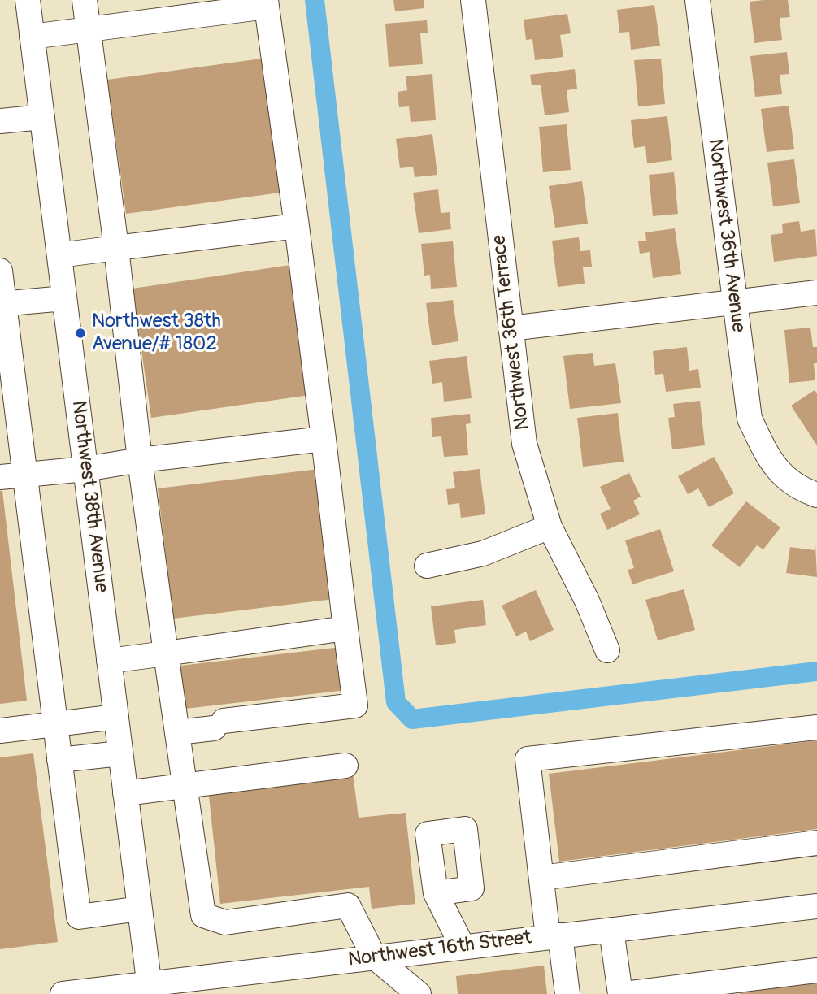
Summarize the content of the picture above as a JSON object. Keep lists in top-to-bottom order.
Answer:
{
  "streets": {
    "street": [
      "Northwest 36th Avenue",
      "Northwest 36th Terrace",
      "Northwest 38th Avenue",
      "Northwest 16th Street"
    ]
  },
  "crossings": [
    ["Northwest 38th Avenue", "Northwest 16th Street"]
  ],
  "places": ["Northwest 38th Avenue/# 1802"]
}
